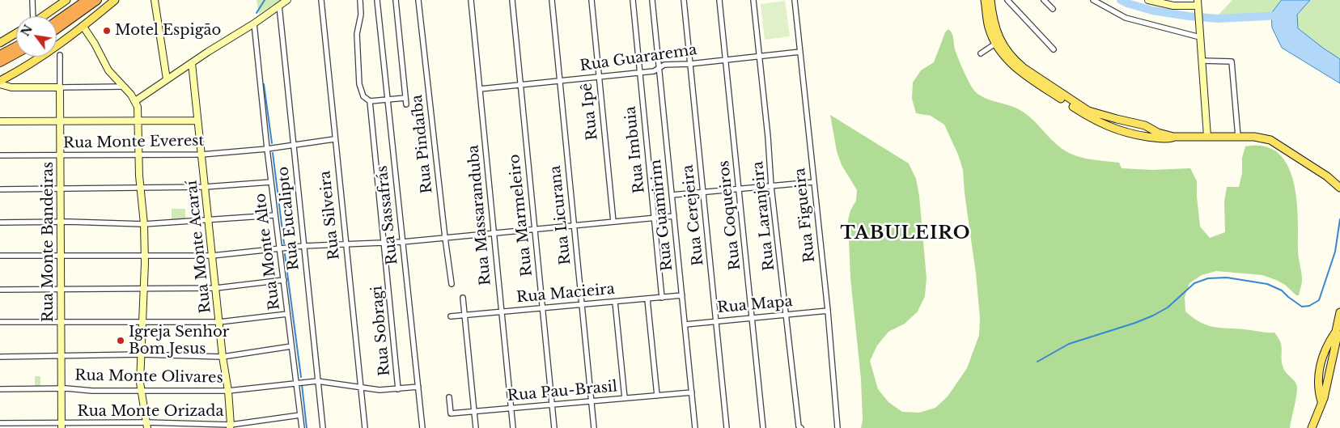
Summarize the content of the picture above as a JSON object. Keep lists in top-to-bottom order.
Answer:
{
  "streets": {
    "street": [
      "Rua Guararema",
      "Rua Ipê",
      "Rua Monte Everest",
      "Rua Pindaíba",
      "Rua Imbuia",
      "Rua Silveira",
      "Rua Sassafrás",
      "Rua Massaranduba",
      "Rua Marmeleiro",
      "Rua Licurana",
      "Rua Guamirim",
      "Rua Cerejeira",
      "Rua Coqueiros",
      "Rua Figueira",
      "Rua Laranjeira",
      "Rua Eucalipto",
      "Rua Monte Bandeiras",
      "Rua Monte Acaraí",
      "Rua Monte Alto",
      "Rua Macieira",
      "Rua Mapa",
      "Rua Sobragi",
      "Rua Monte Olivares",
      "Rua Pau-Brasil",
      "Rua Monte Orizada"
    ]
  },
  "crossings": [
    ["Rua Guararema", "Rua Ipê"],
    ["Rua Guararema", "Rua Imbuia"],
    ["Rua Guararema", "Rua Massaranduba"],
    ["Rua Guararema", "Rua Marmeleiro"],
    ["Rua Guararema", "Rua Licurana"],
    ["Rua Guararema", "Rua Guamirim"],
    ["Rua Guararema", "Rua Cerejeira"],
    ["Rua Guararema", "Rua Coqueiros"],
    ["Rua Guararema", "Rua Figueira"],
    ["Rua Guararema", "Rua Laranjeira"],
    ["Rua Monte Everest", "Rua Silveira"],
    ["Rua Monte Everest", "Rua Eucalipto"],
    ["Rua Monte Everest", "Rua Monte Bandeiras"],
    ["Rua Monte Everest", "Rua Monte Acaraí"],
    ["Rua Monte Everest", "Rua Monte Alto"],
    ["Rua Imbuia", "Rua Macieira"],
    ["Rua Silveira", "Rua Monte Olivares"],
    ["Rua Sassafrás", "Rua Monte Olivares"],
    ["Rua Massaranduba", "Rua Macieira"],
    ["Rua Massaranduba", "Rua Pau-Brasil"],
    ["Rua Marmeleiro", "Rua Macieira"],
    ["Rua Marmeleiro", "Rua Pau-Brasil"],
    ["Rua Licurana", "Rua Macieira"],
    ["Rua Licurana", "Rua Pau-Brasil"],
    ["Rua Guamirim", "Rua Macieira"],
    ["Rua Guamirim", "Rua Mapa"],
    ["Rua Guamirim", "Rua Pau-Brasil"],
    ["Rua Cerejeira", "Rua Mapa"],
    ["Rua Coqueiros", "Rua Mapa"],
    ["Rua Figueira", "Rua Mapa"],
    ["Rua Laranjeira", "Rua Mapa"],
    ["Rua Eucalipto", "Rua Monte Olivares"],
    ["Rua Monte Bandeiras", "Rua Monte Olivares"],
    ["Rua Monte Bandeiras", "Rua Monte Orizada"],
    ["Rua Monte Acaraí", "Rua Monte Olivares"],
    ["Rua Monte Acaraí", "Rua Monte Orizada"],
    ["Rua Monte Alto", "Rua Monte Olivares"],
    ["Rua Monte Alto", "Rua Monte Orizada"],
    ["Rua Sobragi", "Rua Monte Olivares"]
  ],
  "districts": ["TABULEIRO"],
  "places": ["Motel Espigão", "Igreja Senhor Bom Jesus"],
  "north": "top left"
}
